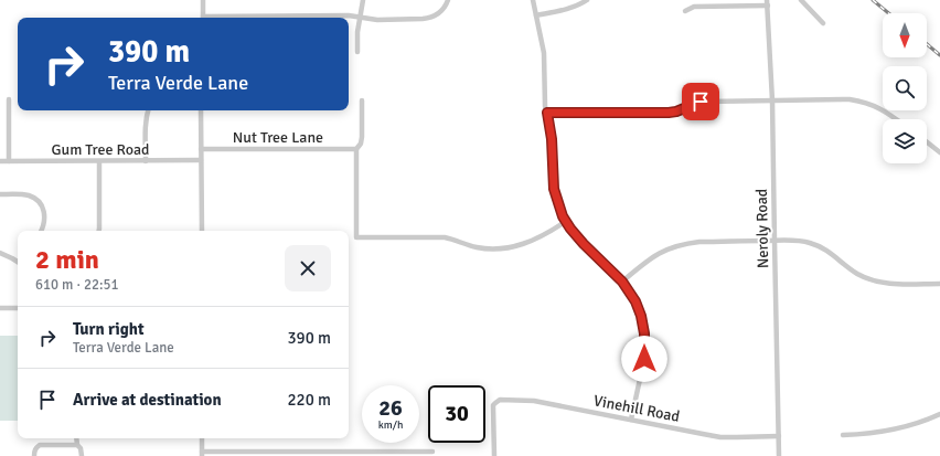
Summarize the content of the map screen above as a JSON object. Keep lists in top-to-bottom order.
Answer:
{
  "streets": {
    "street": [
      "Nut Tree Lane",
      "Gum Tree Road",
      "Neroly Road",
      "Vinehill Road"
    ]
  },
  "crossings": [
    ["Neroly Road", "Vinehill Road"]
  ],
  "north": "bottom",
  "page": {
    "turn": ["390 m", "Terra Verde Lane"],
    "heading": ["2 min", "610 m · 22:51"],
    "list": [
      {
        "name": "Turn right",
        "note": "Terra Verde Lane",
        "value": "390 m"
      },
      {
        "name": "Arrive at destination",
        "value": "220 m"
      }
    ],
    "speed": "26 km/h",
    "limit": "30"
  }
}
